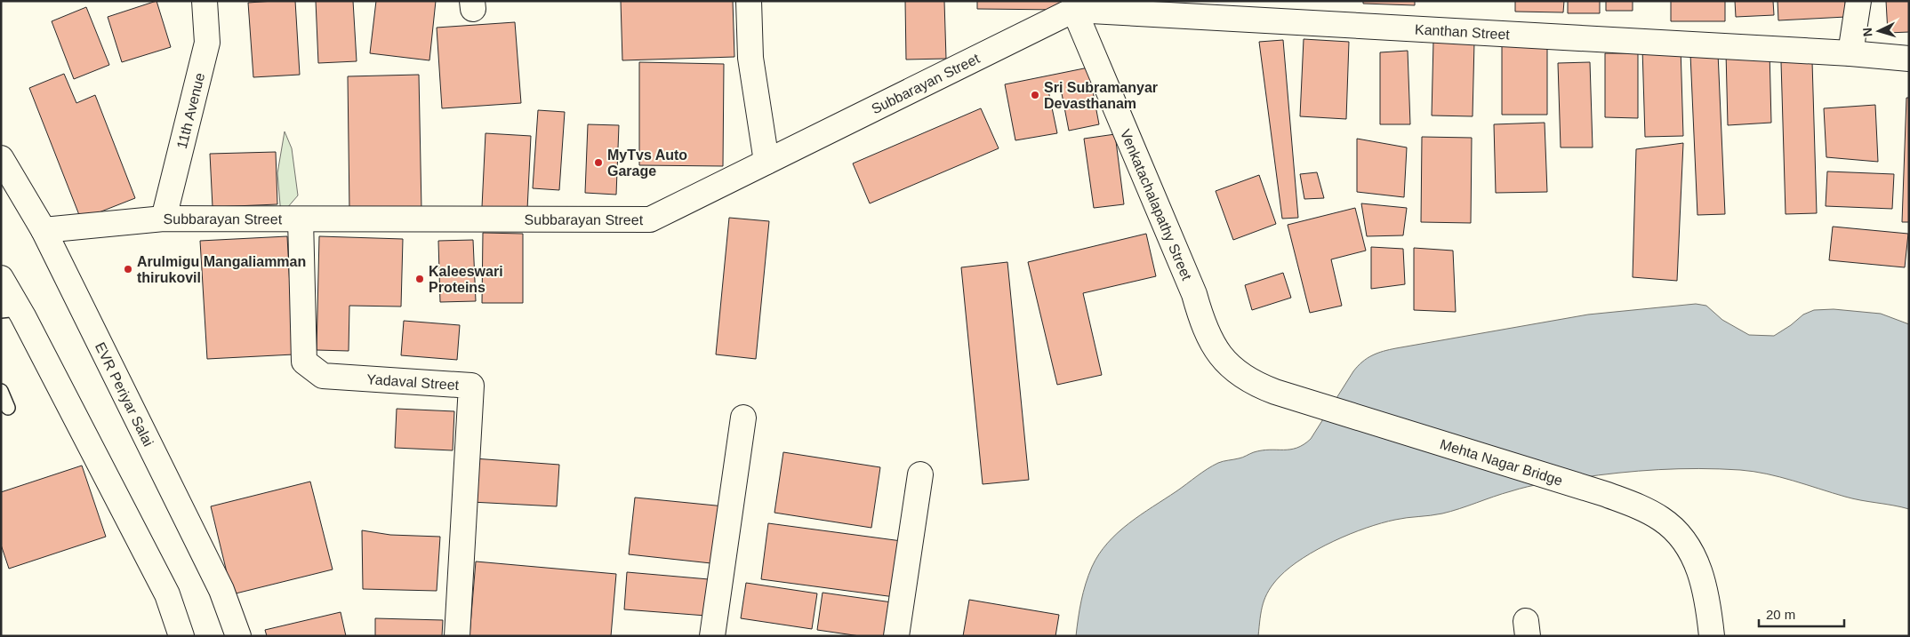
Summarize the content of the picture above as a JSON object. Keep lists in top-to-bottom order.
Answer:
{
  "streets": {
    "street": [
      "Kanthan Street",
      "Subbarayan Street",
      "11th Avenue",
      "Venkatachalapathy Street",
      "Yadaval Street",
      "EVR Periyar Salai",
      "Mehta Nagar Bridge"
    ]
  },
  "crossings": [
    ["Kanthan Street", "Subbarayan Street"],
    ["Kanthan Street", "Venkatachalapathy Street"],
    ["Subbarayan Street", "11th Avenue"],
    ["Subbarayan Street", "Venkatachalapathy Street"],
    ["Subbarayan Street", "Yadaval Street"],
    ["Subbarayan Street", "EVR Periyar Salai"],
    ["Venkatachalapathy Street", "Mehta Nagar Bridge"]
  ],
  "places": [
    "Sri Subramanyar Devasthanam",
    "MyTvs Auto Garage",
    "Arulmigu Mangaliamman thirukovil",
    "Kaleeswari Proteins"
  ],
  "scale_bar": "20 m",
  "north": "left"
}
